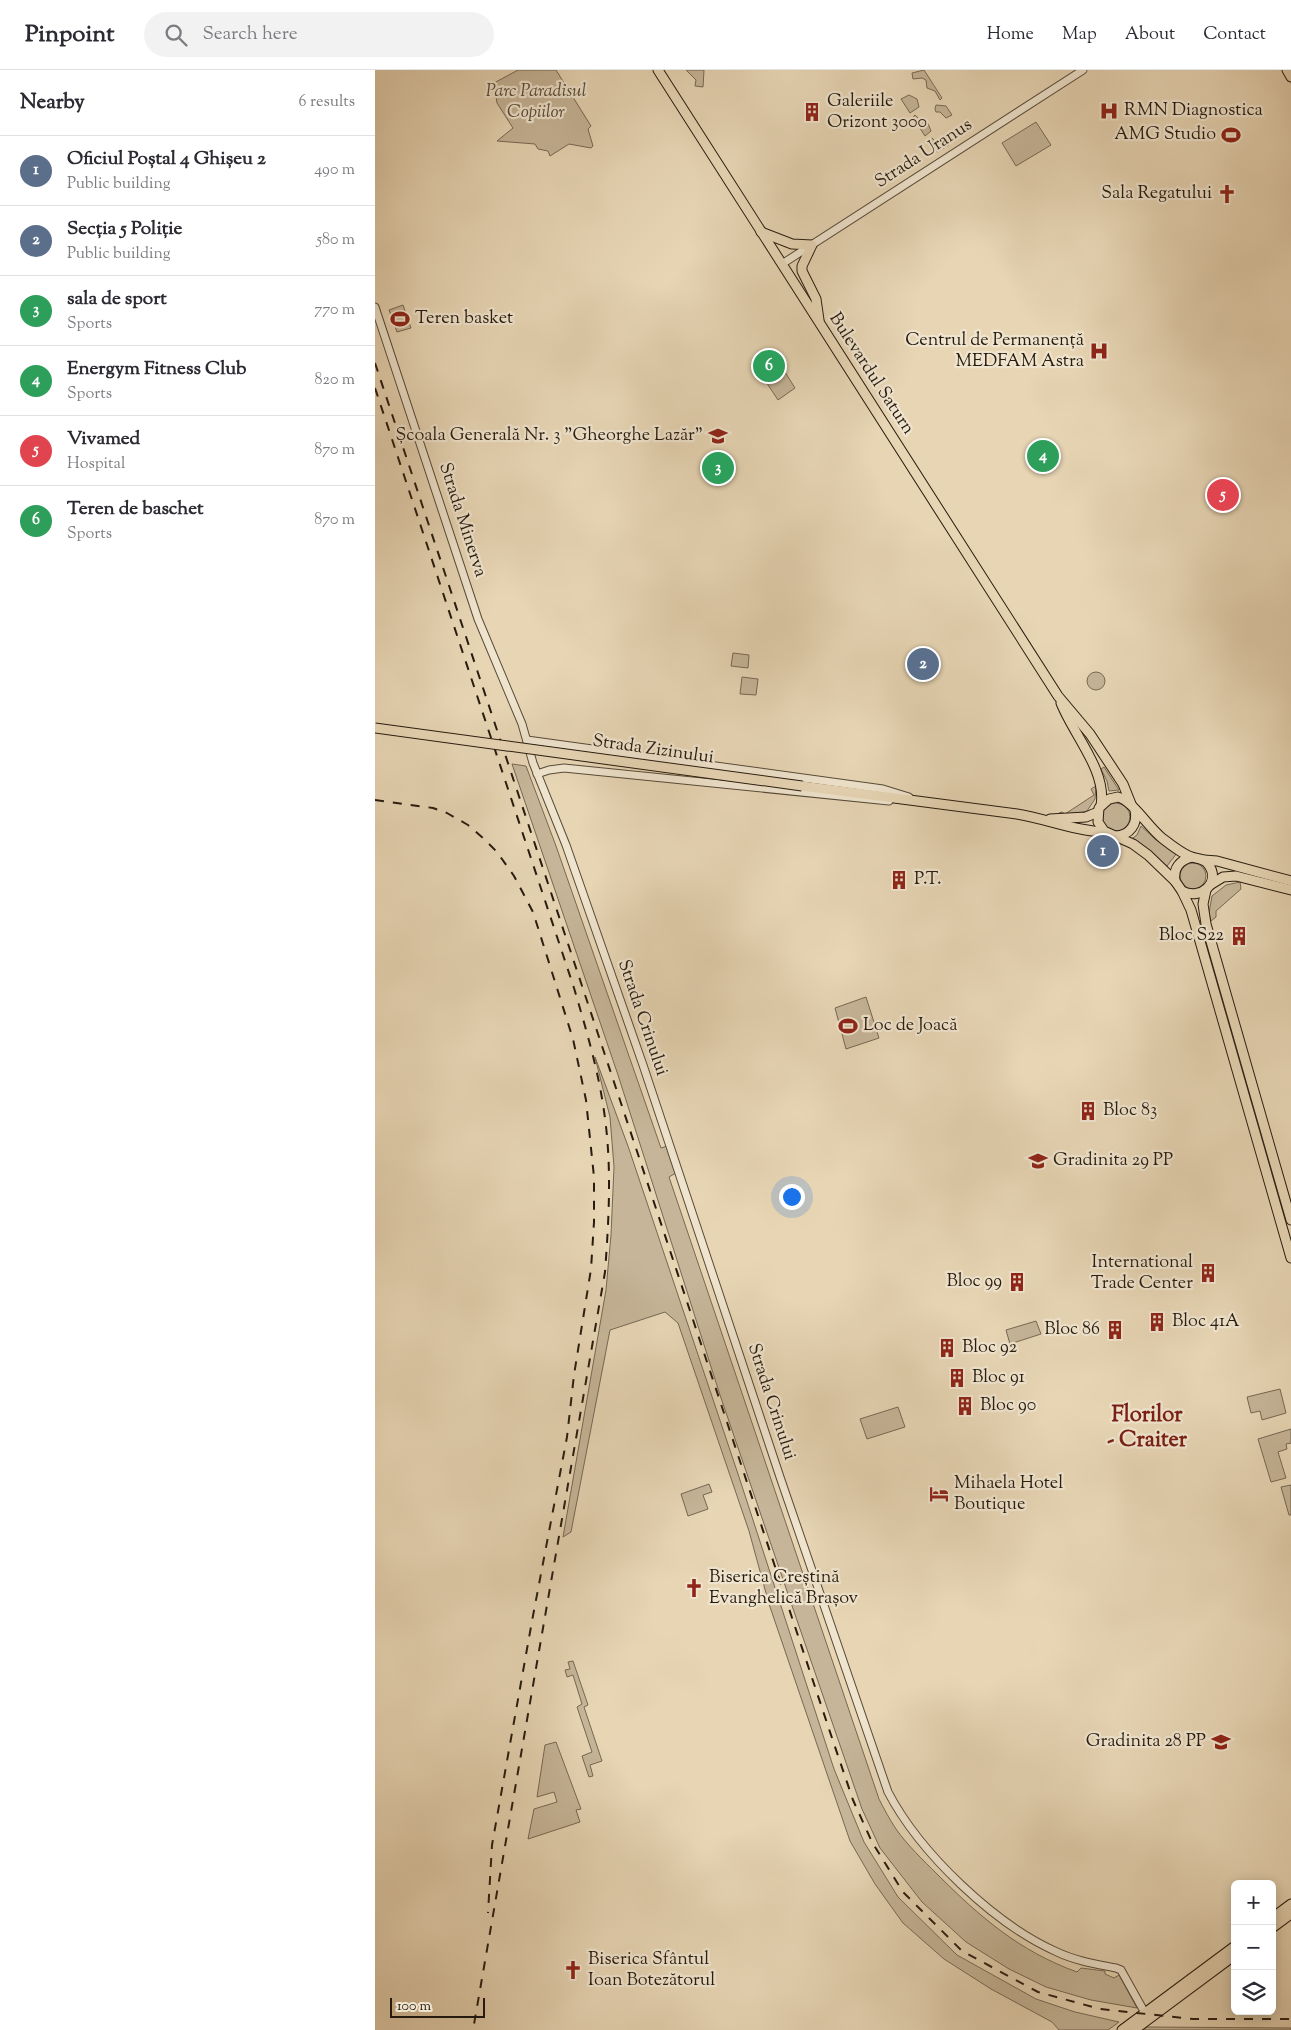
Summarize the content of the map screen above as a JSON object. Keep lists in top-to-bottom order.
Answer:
{
  "streets": {
    "main road": ["Bulevardul Saturn", "Strada Zizinului"],
    "street": ["Strada Uranus", "Strada Minerva", "Strada Crinului"]
  },
  "crossings": [
    ["Strada Uranus", "Bulevardul Saturn"],
    ["Bulevardul Saturn", "Strada Zizinului"],
    ["Strada Minerva", "Strada Zizinului"],
    ["Strada Minerva", "Strada Crinului"],
    ["Strada Zizinului", "Strada Crinului"]
  ],
  "districts": ["Florilor - Craiter"],
  "parks": ["Parc Paradisul Copiilor"],
  "places": {
    "hospital": ["RMN Diagnostica", "Centrul de Permanență MEDFAM Astra"],
    "building": [
      "Galeriile Orizont 3000",
      "P.T.",
      "Bloc S22",
      "Bloc 83",
      "International Trade Center",
      "Bloc 99",
      "Bloc 41A",
      "Bloc 86",
      "Bloc 92",
      "Bloc 91",
      "Bloc 90"
    ],
    "sports": ["AMG Studio", "Teren basket", "Loc de Joacă"],
    "church": ["Sala Regatului", "Biserica Creștină Evanghelică Brașov", "Biserica Sfântul Ioan Botezătorul"],
    "school or university": ["Școala Generală Nr. 3 \"Gheorghe Lazăr\"", "Gradinita 29 PP", "Gradinita 28 PP"],
    "hotel": ["Mihaela Hotel Boutique"]
  },
  "scale_bar": "100 m",
  "page": {
    "header": "Pinpoint",
    "search": "Search here",
    "nav": [
      "Home",
      "Map",
      "About",
      "Contact"
    ],
    "heading": ["Nearby", "6 results"],
    "list": [
      {
        "mark": "1",
        "name": "Oficiul Poștal 4 Ghișeu 2",
        "note": "Public building",
        "value": "490 m"
      },
      {
        "mark": "2",
        "name": "Secția 5 Poliție",
        "note": "Public building",
        "value": "580 m"
      },
      {
        "mark": "3",
        "name": "sala de sport",
        "note": "Sports",
        "value": "770 m"
      },
      {
        "mark": "4",
        "name": "Energym Fitness Club",
        "note": "Sports",
        "value": "820 m"
      },
      {
        "mark": "5",
        "name": "Vivamed",
        "note": "Hospital",
        "value": "870 m"
      },
      {
        "mark": "6",
        "name": "Teren de baschet",
        "note": "Sports",
        "value": "870 m"
      }
    ],
    "pins": [
      "6",
      "4",
      "3",
      "5",
      "2",
      "1"
    ],
    "map_buttons": ["+", "−"],
    "scale": "100 m"
  }
}
